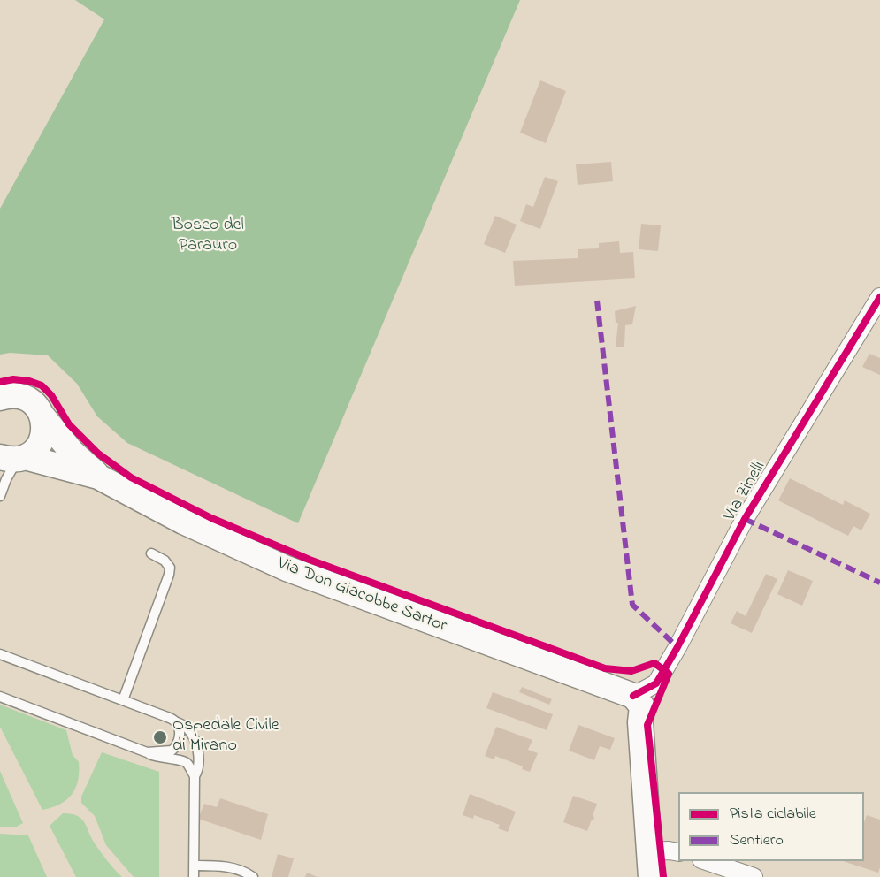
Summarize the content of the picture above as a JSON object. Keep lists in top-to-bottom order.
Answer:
{
  "streets": {
    "main road": ["Via Don Giacobbe Sartor"],
    "street": ["Via Zinelli"]
  },
  "crossings": [
    ["Via Zinelli", "Via Don Giacobbe Sartor"]
  ],
  "parks": ["Bosco del Parauro"],
  "places": ["Ospedale Civile di Mirano"],
  "legend": ["Pista ciclabile", "Sentiero"]
}
